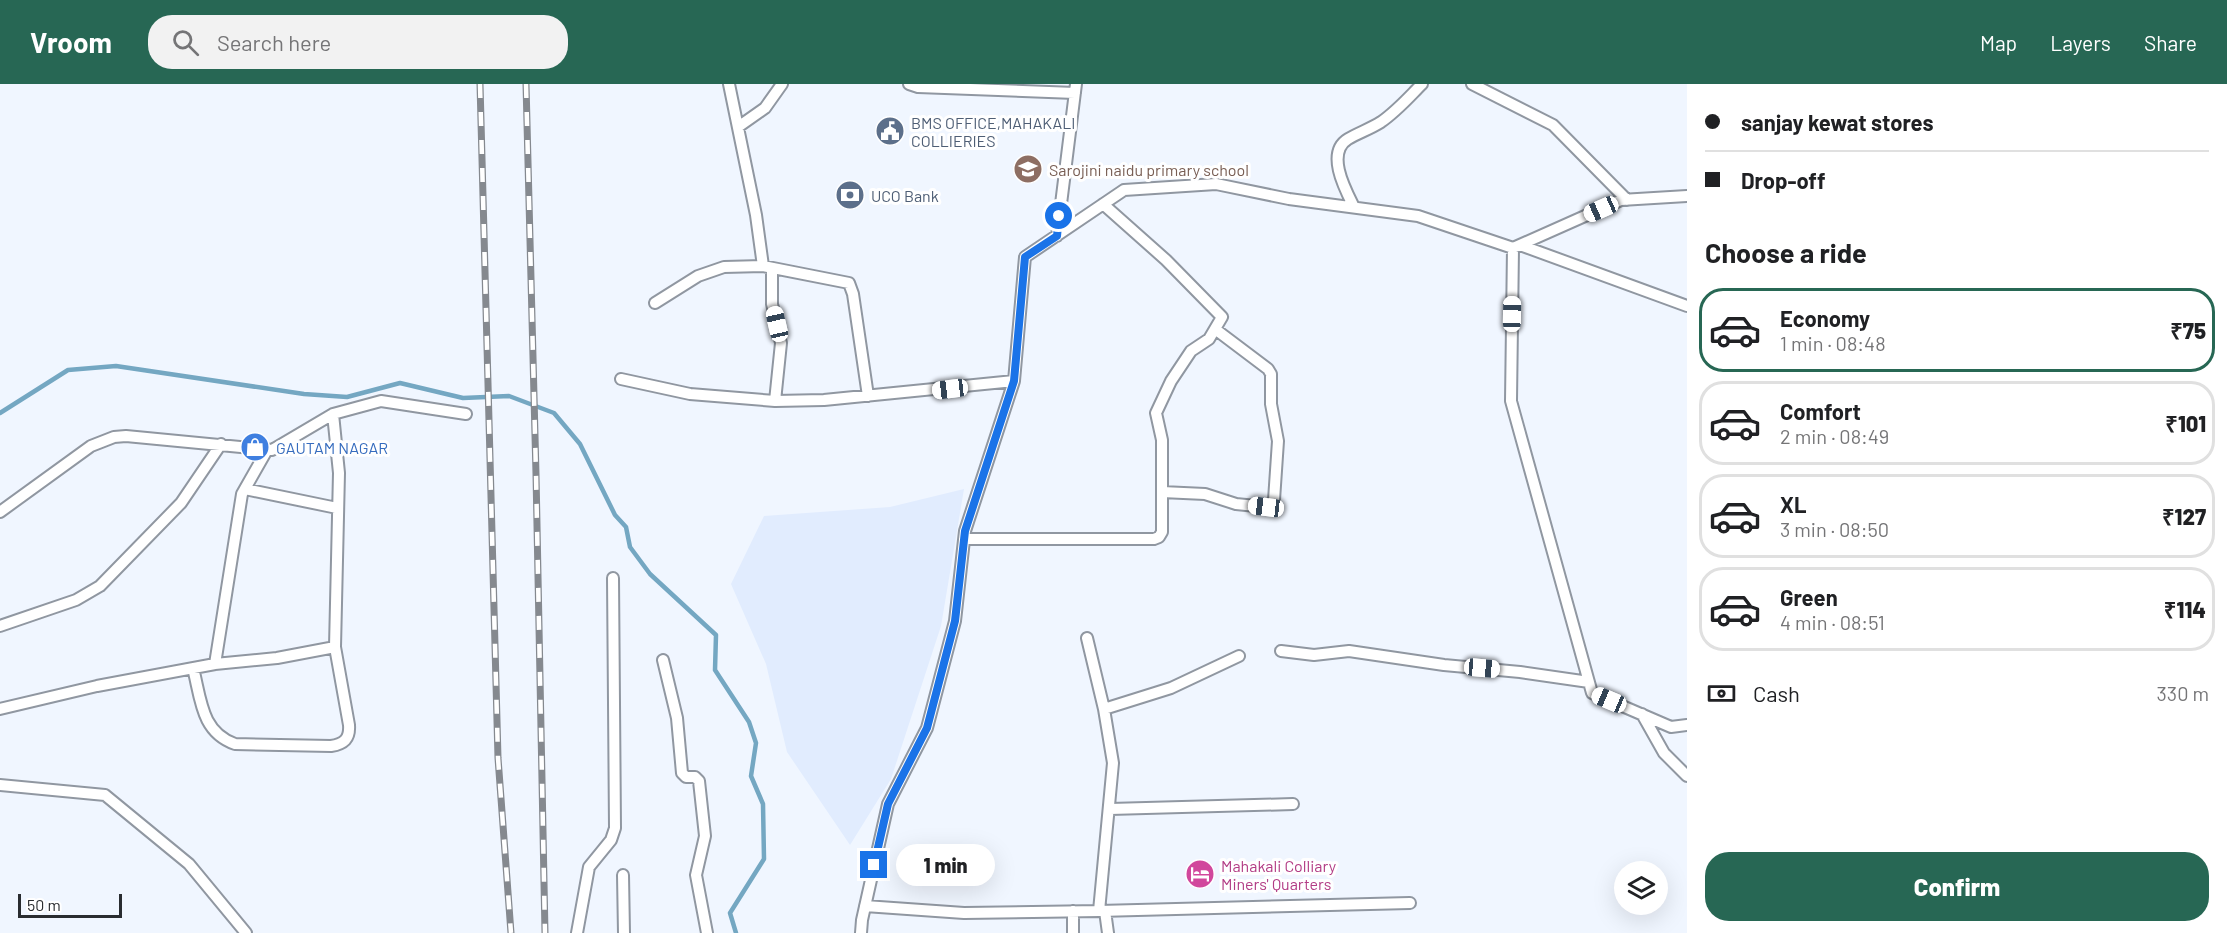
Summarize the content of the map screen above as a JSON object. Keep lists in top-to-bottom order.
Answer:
{
  "places": {
    "public building": ["BMS OFFICE,MAHAKALI COLLIERIES"],
    "school or university": ["Sarojini naidu primary school"],
    "bank": ["UCO Bank"],
    "shop": ["GAUTAM NAGAR"],
    "hotel": ["Mahakali Colliary Miners' Quarters"]
  },
  "scale_bar": "50 m",
  "page": {
    "header": "Vroom",
    "search": "Search here",
    "nav": ["Map", "Layers", "Share"],
    "banner": ["sanjay kewat stores", "Drop-off"],
    "heading": "Choose a ride",
    "list": [
      {
        "name": "Economy",
        "note": "1 min · 08:48",
        "value": "₹75"
      },
      {
        "name": "Comfort",
        "note": "2 min · 08:49",
        "value": "₹101"
      },
      {
        "name": "XL",
        "note": "3 min · 08:50",
        "value": "₹127"
      },
      {
        "name": "Green",
        "note": "4 min · 08:51",
        "value": "₹114"
      }
    ],
    "pay": ["Cash", "330 m"],
    "buttons": "Confirm",
    "bubble": "1 min",
    "scale": "50 m"
  }
}
